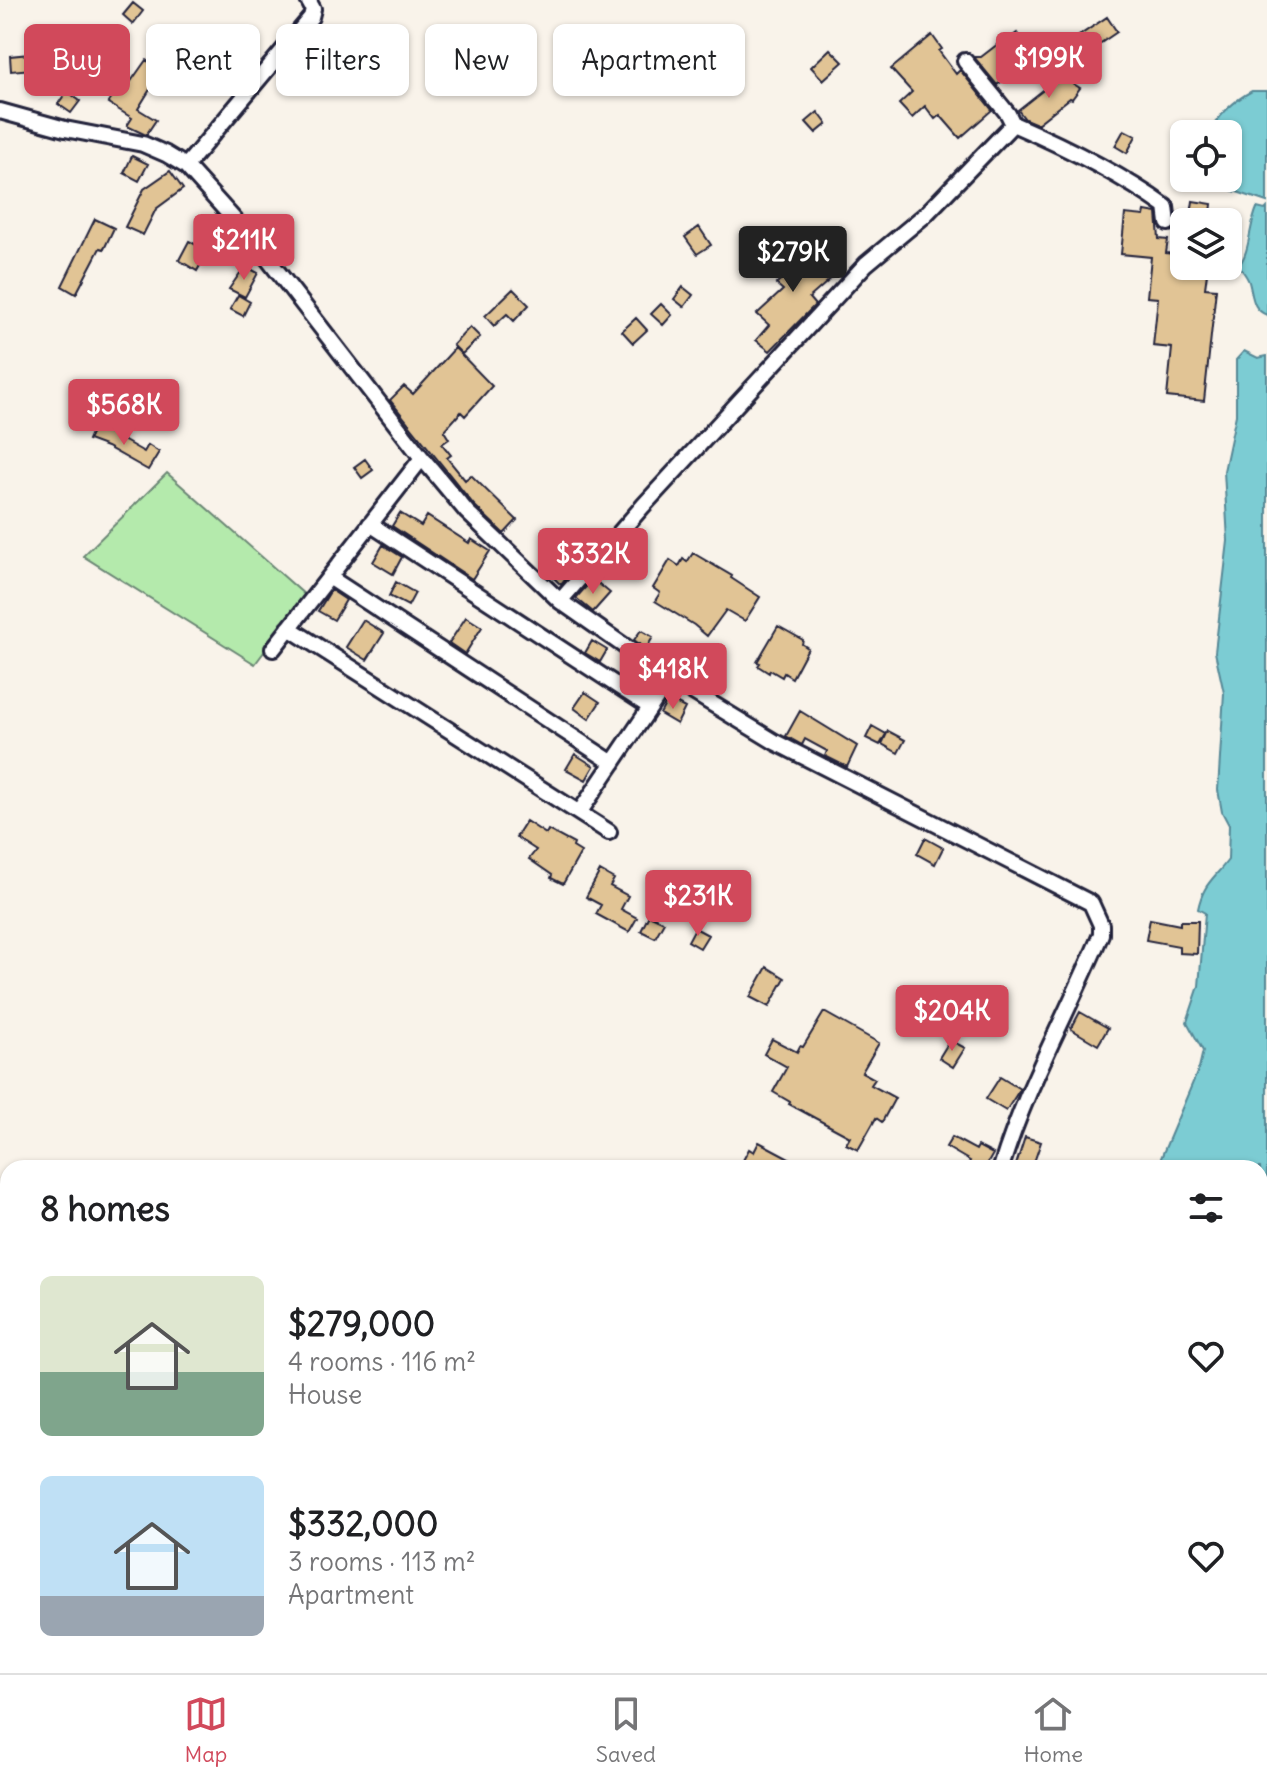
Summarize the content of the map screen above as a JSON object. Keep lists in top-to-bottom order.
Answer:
{
  "page": {
    "chip": [
      "Buy",
      "Rent",
      "Filters",
      "New",
      "Apartment"
    ],
    "price": [
      "$199K",
      "$211K",
      "$279K",
      "$568K",
      "$332K",
      "$418K",
      "$231K",
      "$204K"
    ],
    "heading": "8 homes",
    "list": [
      {
        "name": "$279,000",
        "note": "4 rooms · 116 m² · House"
      },
      {
        "name": "$332,000",
        "note": "3 rooms · 113 m² · Apartment"
      }
    ],
    "tabs": ["Map", "Saved", "Home"]
  }
}
